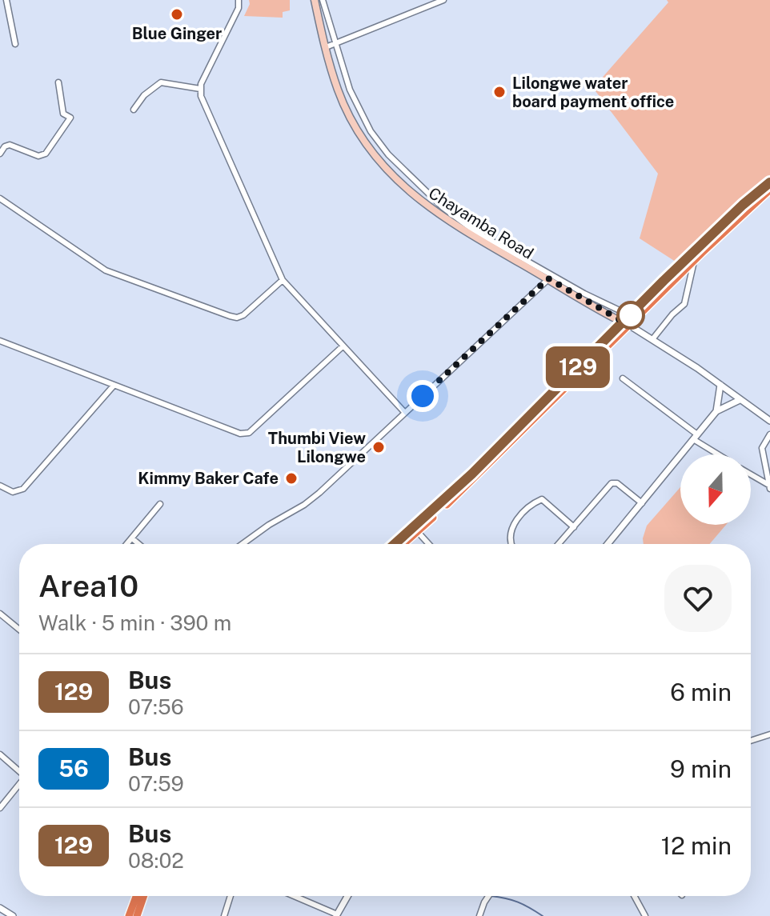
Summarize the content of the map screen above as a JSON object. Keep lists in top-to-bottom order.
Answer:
{
  "streets": {
    "main road": ["Chayamba Road"]
  },
  "places": [
    "Blue Ginger",
    "Lilongwe water board payment office",
    "Thumbi View Lilongwe",
    "Kimmy Baker Cafe"
  ],
  "lines": ["bus line 129"],
  "north": "bottom",
  "page": {
    "on_map": "129",
    "heading": ["Area10", "Walk · 5 min · 390 m"],
    "list": [
      {
        "mark": "129",
        "name": "Bus",
        "note": "07:56",
        "value": "6 min"
      },
      {
        "mark": "56",
        "name": "Bus",
        "note": "07:59",
        "value": "9 min"
      },
      {
        "mark": "129",
        "name": "Bus",
        "note": "08:02",
        "value": "12 min"
      }
    ]
  }
}
